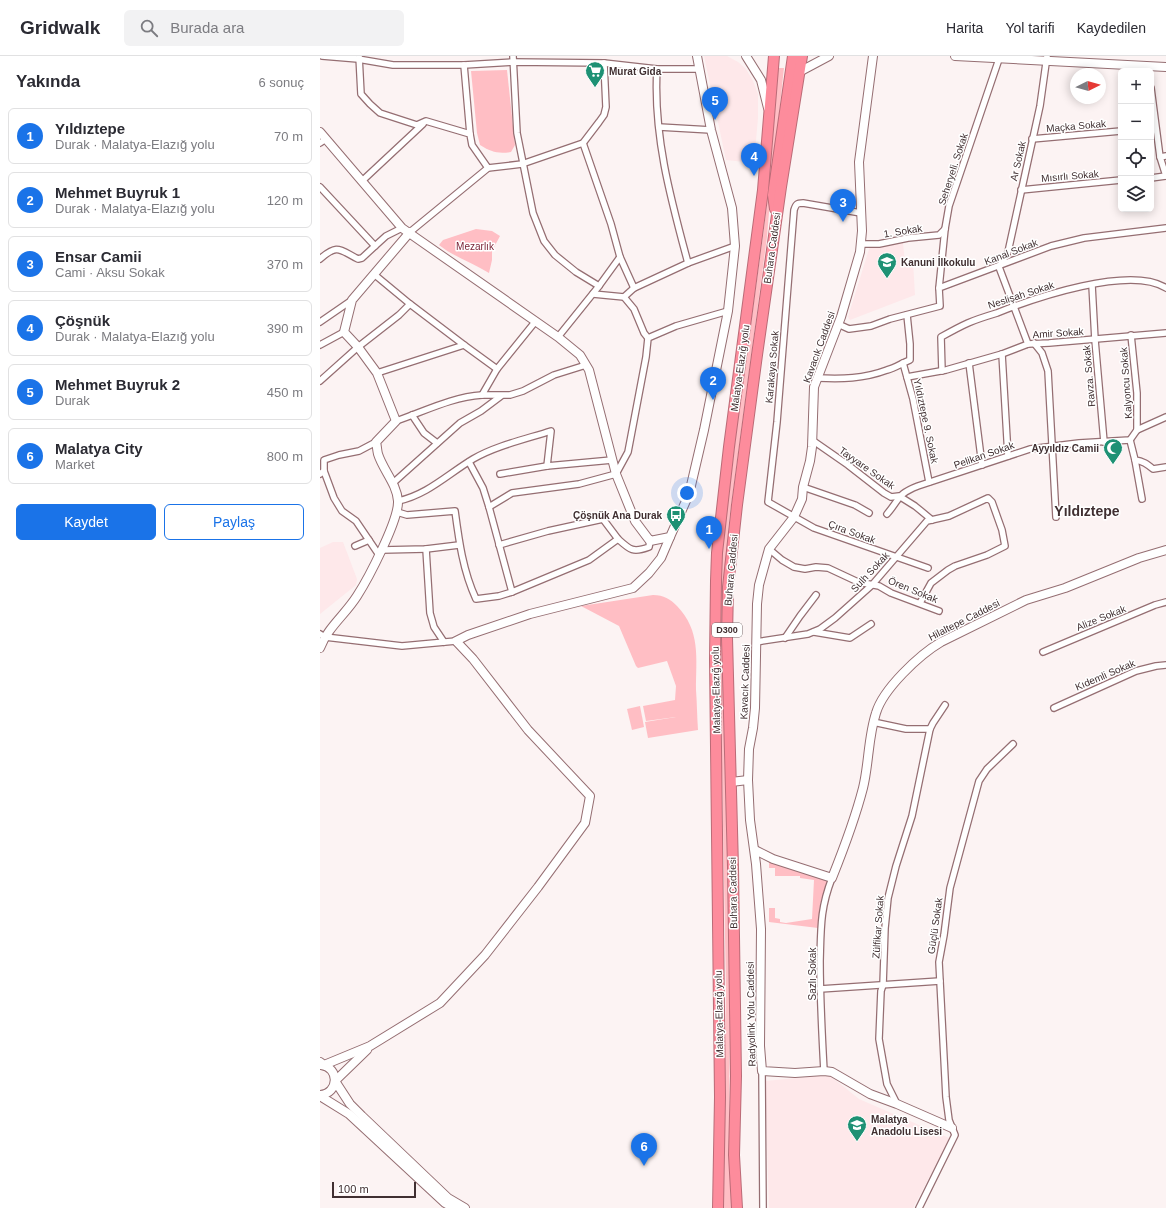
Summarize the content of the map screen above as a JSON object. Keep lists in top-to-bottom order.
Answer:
{
  "streets": {
    "highway": ["Buhara Caddesi", "Malatya-Elazığ yolu", "D300"],
    "street": [
      "Maçka Sokak",
      "Ar Sokak",
      "Seheryeli. Sokak",
      "Mısırlı Sokak",
      "1. Sokak",
      "Kanal Sokak",
      "Neslişah Sokak",
      "Amir Sokak",
      "Kavacık Caddesi",
      "Karakaya Sokak",
      "Ravza. Sokak",
      "Kalyoncu Sokak",
      "Yıldıztepe 9. Sokak",
      "Pelikan Sokak",
      "Tayyare Sokak",
      "Çıra Sokak",
      "Sulh Sokak",
      "Ören Sokak",
      "Alize Sokak",
      "Hilaltepe Caddesi",
      "Kıdemli Sokak",
      "Güçlü Sokak",
      "Zülfikar Sokak",
      "Sazlı Sokak",
      "Radyolink Yolu Caddesi"
    ]
  },
  "crossings": [
    ["Maçka Sokak", "Ar Sokak"],
    ["Ar Sokak", "Mısırlı Sokak"],
    ["Ar Sokak", "Kanal Sokak"],
    ["Seheryeli. Sokak", "1. Sokak"],
    ["Seheryeli. Sokak", "Kanal Sokak"],
    ["1. Sokak", "Kavacık Caddesi"],
    ["Neslişah Sokak", "Amir Sokak"],
    ["Neslişah Sokak", "Ravza. Sokak"],
    ["Amir Sokak", "Ravza. Sokak"],
    ["Amir Sokak", "Kalyoncu Sokak"],
    ["Amir Sokak", "Yıldıztepe 9. Sokak"],
    ["Kavacık Caddesi", "Karakaya Sokak"],
    ["Kavacık Caddesi", "Tayyare Sokak"],
    ["Kavacık Caddesi", "Çıra Sokak"],
    ["Kavacık Caddesi", "Sulh Sokak"],
    ["Kavacık Caddesi", "Ören Sokak"],
    ["Kavacık Caddesi", "Radyolink Yolu Caddesi"],
    ["Karakaya Sokak", "Çıra Sokak"],
    ["Ravza. Sokak", "Pelikan Sokak"],
    ["Yıldıztepe 9. Sokak", "Pelikan Sokak"],
    ["Pelikan Sokak", "Tayyare Sokak"],
    ["Tayyare Sokak", "Sulh Sokak"],
    ["Çıra Sokak", "Sulh Sokak"],
    ["Sulh Sokak", "Ören Sokak"],
    ["Hilaltepe Caddesi", "Sazlı Sokak"],
    ["Güçlü Sokak", "Radyolink Yolu Caddesi"],
    ["Zülfikar Sokak", "Radyolink Yolu Caddesi"],
    ["Sazlı Sokak", "Radyolink Yolu Caddesi"]
  ],
  "districts": ["Yıldıztepe"],
  "parks": ["Mezarlık"],
  "places": {
    "supermarket": ["Murat Gida"],
    "school or university": ["Kanuni İlkokulu", "Malatya Anadolu Lisesi"],
    "mosque": ["Ayyıldız Camii"],
    "bus stop": ["Çöşnük Ana Durak"]
  },
  "scale_bar": "100 m",
  "north": "right",
  "page": {
    "header": "Gridwalk",
    "search": "Burada ara",
    "nav": ["Harita", "Yol tarifi", "Kaydedilen"],
    "heading": ["Yakında", "6 sonuç"],
    "map_buttons": ["+", "−"],
    "pins": [
      "5",
      "4",
      "3",
      "2",
      "1",
      "6"
    ],
    "list": [
      {
        "mark": "1",
        "name": "Yıldıztepe",
        "note": "Durak · Malatya-Elazığ yolu",
        "value": "70 m"
      },
      {
        "mark": "2",
        "name": "Mehmet Buyruk 1",
        "note": "Durak · Malatya-Elazığ yolu",
        "value": "120 m"
      },
      {
        "mark": "3",
        "name": "Ensar Camii",
        "note": "Cami · Aksu Sokak",
        "value": "370 m"
      },
      {
        "mark": "4",
        "name": "Çöşnük",
        "note": "Durak · Malatya-Elazığ yolu",
        "value": "390 m"
      },
      {
        "mark": "5",
        "name": "Mehmet Buyruk 2",
        "note": "Durak",
        "value": "450 m"
      },
      {
        "mark": "6",
        "name": "Malatya City",
        "note": "Market",
        "value": "800 m"
      }
    ],
    "buttons": ["Kaydet", "Paylaş"],
    "scale": "100 m"
  }
}
